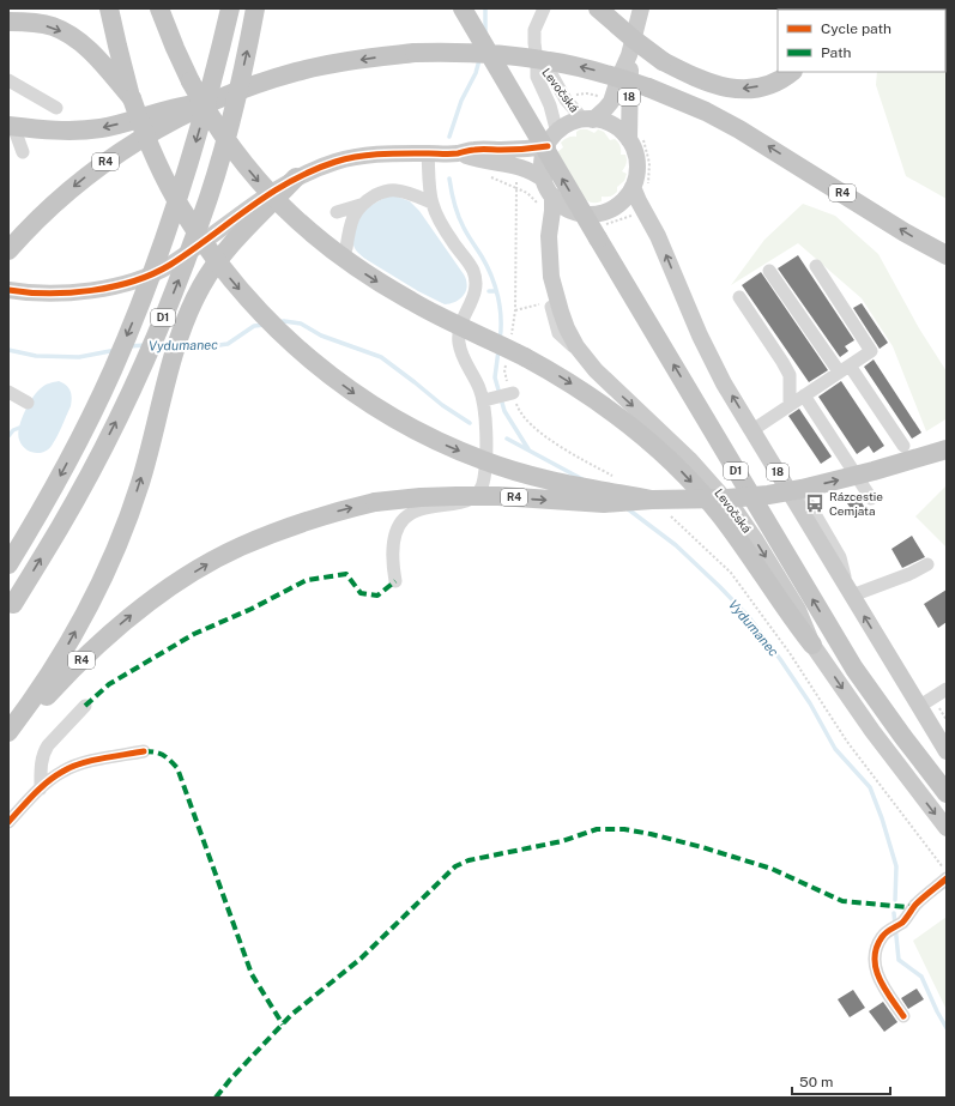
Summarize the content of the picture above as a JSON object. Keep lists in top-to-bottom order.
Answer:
{
  "streets": {
    "highway": ["R4", "D1"],
    "main road": ["Levočská", "18"]
  },
  "crossings": [
    ["Levočská", "18"]
  ],
  "water": ["Vydumanec"],
  "places": {
    "bus stop": ["Rázcestie Cemjata"]
  },
  "legend": ["Cycle path", "Path"],
  "scale_bar": "50 m"
}
